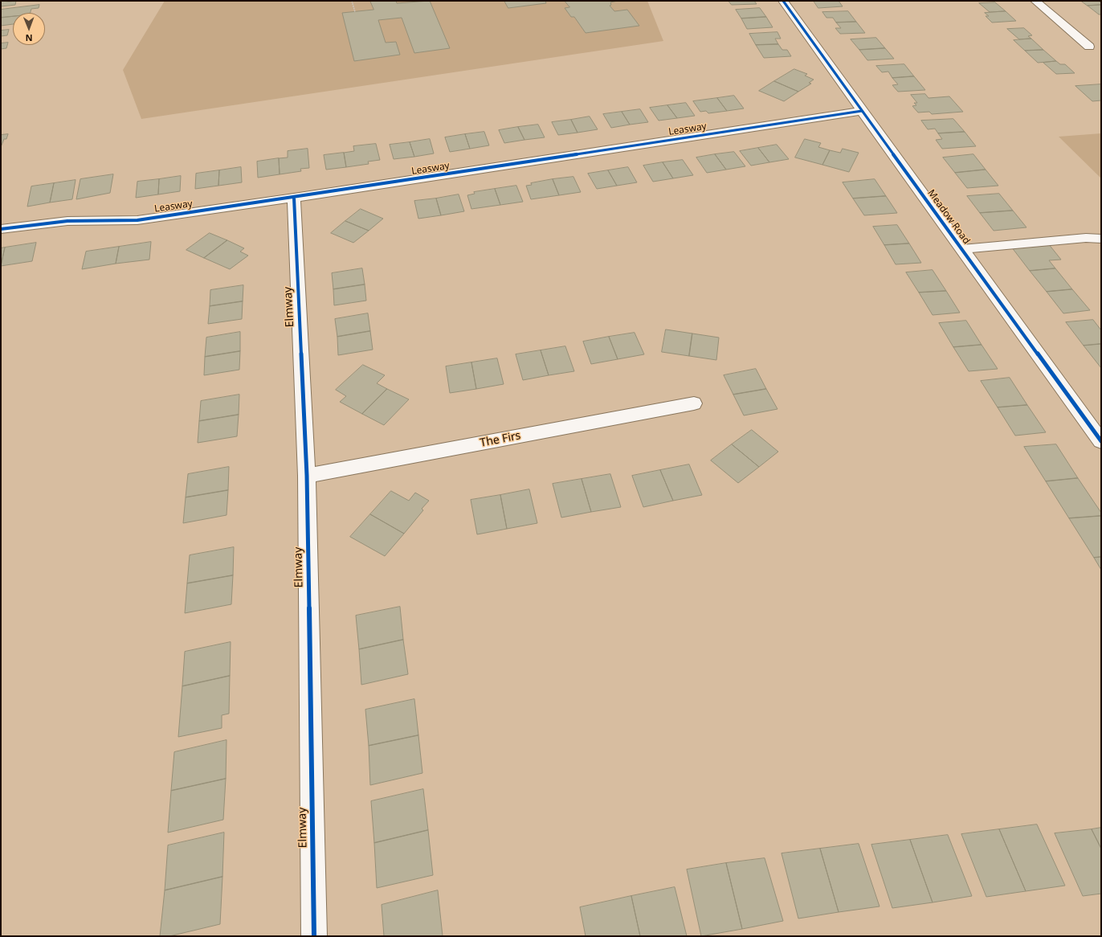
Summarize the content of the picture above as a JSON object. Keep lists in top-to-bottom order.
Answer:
{
  "streets": {
    "street": [
      "Leasway",
      "Meadow Road",
      "Elmway",
      "The Firs"
    ]
  },
  "crossings": [
    ["Leasway", "Meadow Road"],
    ["Leasway", "Elmway"],
    ["Elmway", "The Firs"]
  ],
  "north": "bottom"
}
